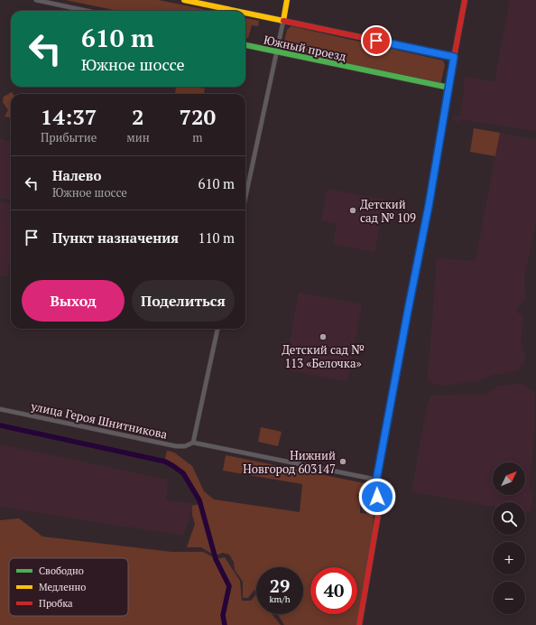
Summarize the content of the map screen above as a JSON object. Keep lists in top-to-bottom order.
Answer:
{
  "streets": {
    "street": ["Южный проезд", "улица Героя Шнитникова"]
  },
  "places": ["Детский сад № 109", "Детский сад № 113 «Белочка»", "Нижний Новгород 603147"],
  "legend": ["Свободно", "Медленно", "Пробка"],
  "north": "top right",
  "page": {
    "turn": ["610 m", "Южное шоссе"],
    "eta": [
      "14:37",
      "Прибытие",
      "2",
      "мин",
      "720",
      "m"
    ],
    "list": [
      {
        "name": "Налево",
        "note": "Южное шоссе",
        "value": "610 m"
      },
      {
        "name": "Пункт назначения",
        "value": "110 m"
      }
    ],
    "buttons": ["Выход", "Поделиться"],
    "map_buttons": ["+", "−"],
    "speed": "29 km/h",
    "limit": "40"
  }
}
